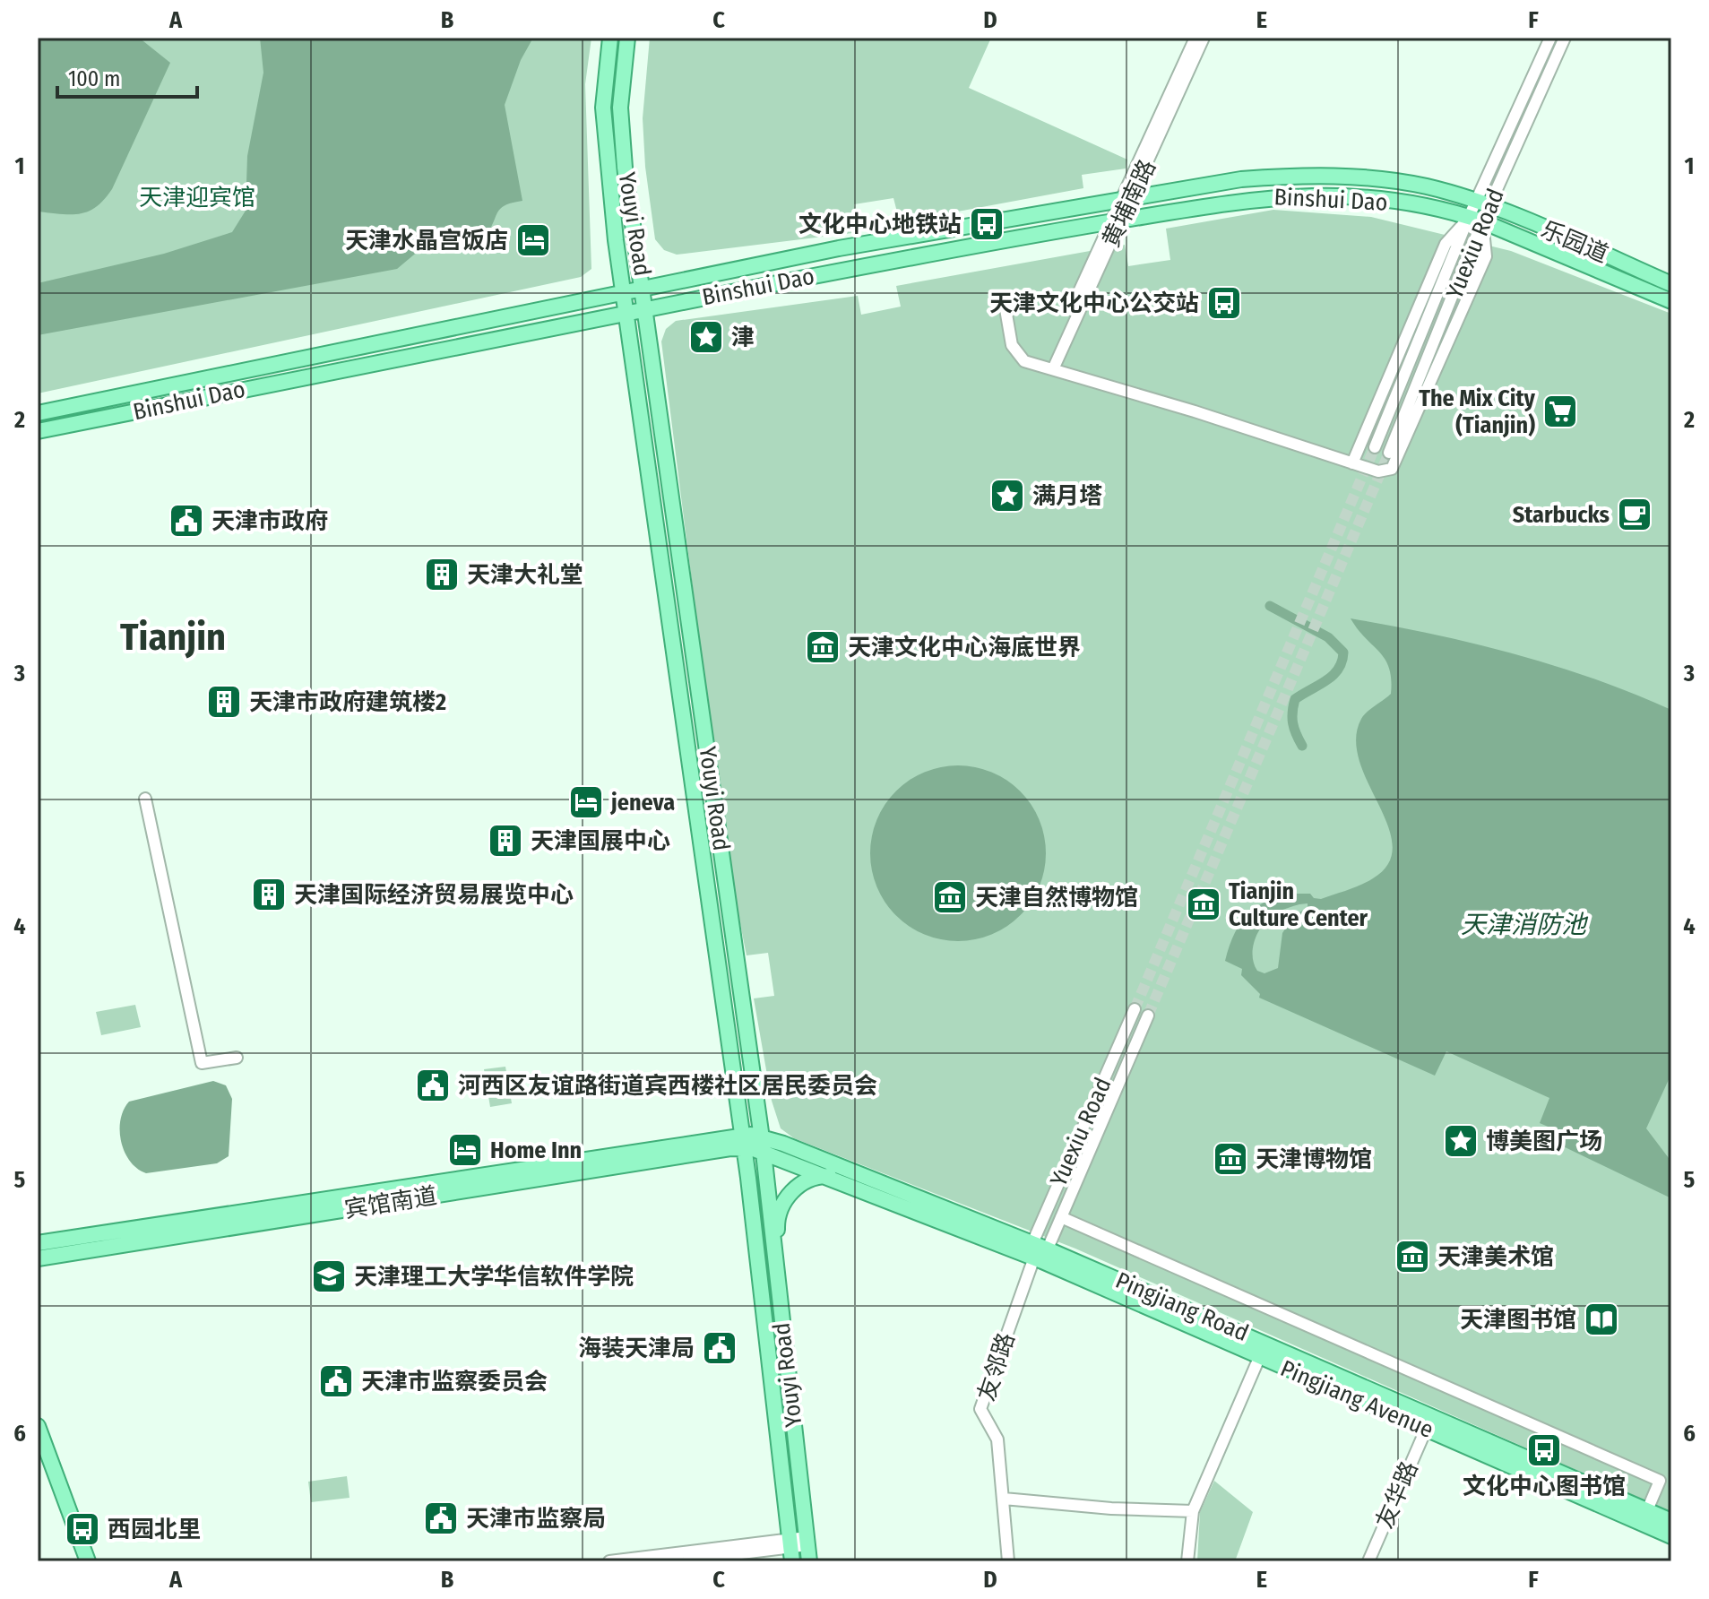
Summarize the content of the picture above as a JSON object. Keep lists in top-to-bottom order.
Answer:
{
  "streets": {
    "main road": [
      "Binshui Dao",
      "Youyi Road",
      "乐园道",
      "宾馆南道",
      "Pingjiang Road",
      "Pingjiang Avenue"
    ],
    "street": [
      "黄埔南路",
      "Yuexiu Road",
      "友邻路",
      "友华路"
    ]
  },
  "crossings": [
    ["Binshui Dao", "黄埔南路"],
    ["Binshui Dao", "Youyi Road"],
    ["Binshui Dao", "乐园道"],
    ["Binshui Dao", "Yuexiu Road"],
    ["Youyi Road", "宾馆南道"],
    ["乐园道", "Yuexiu Road"],
    ["Yuexiu Road", "Pingjiang Road"],
    ["Yuexiu Road", "友邻路"],
    ["Yuexiu Road", "Pingjiang Avenue"],
    ["Pingjiang Road", "友邻路"],
    ["Pingjiang Road", "Pingjiang Avenue"],
    ["友邻路", "Pingjiang Avenue"],
    ["Pingjiang Avenue", "友华路"]
  ],
  "districts": ["Tianjin"],
  "water": ["天津消防池"],
  "parks": ["天津迎宾馆"],
  "places": {
    "bus stop": [
      "文化中心地铁站",
      "天津文化中心公交站",
      "文化中心图书馆",
      "西园北里"
    ],
    "hotel": ["天津水晶宫饭店", "jeneva", "Home Inn"],
    "place": ["津", "满月塔", "博美图广场"],
    "supermarket": ["The Mix City (Tianjin)"],
    "cafe": ["Starbucks"],
    "public building": [
      "天津市政府",
      "河西区友谊路街道宾西楼社区居民委员会",
      "海装天津局",
      "天津市监察委员会",
      "天津市监察局"
    ],
    "building": [
      "天津大礼堂",
      "天津市政府建筑楼2",
      "天津国展中心",
      "天津国际经济贸易展览中心"
    ],
    "museum": [
      "天津文化中心海底世界",
      "天津自然博物馆",
      "Tianjin Culture Center",
      "天津博物馆",
      "天津美术馆"
    ],
    "school or university": ["天津理工大学华信软件学院"],
    "library": ["天津图书馆"]
  },
  "scale_bar": "100 m",
  "grid": {
    "columns": [
      "A",
      "B",
      "C",
      "D",
      "E",
      "F"
    ],
    "rows": [
      "1",
      "2",
      "3",
      "4",
      "5",
      "6"
    ]
  }
}
